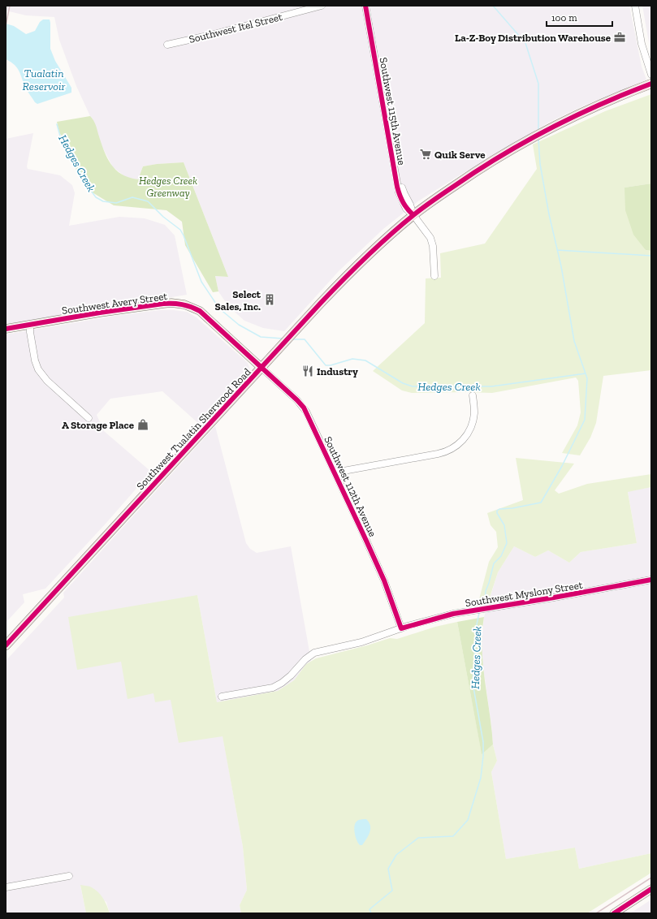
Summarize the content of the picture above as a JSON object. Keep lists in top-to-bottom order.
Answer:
{
  "streets": {
    "highway": ["Southwest Tualatin Sherwood Road"],
    "main road": ["Southwest Avery Street"],
    "street": [
      "Southwest Itel Street",
      "Southwest 115th Avenue",
      "Southwest 112th Avenue",
      "Southwest Myslony Street"
    ]
  },
  "crossings": [
    ["Southwest 115th Avenue", "Southwest Tualatin Sherwood Road"],
    ["Southwest Avery Street", "Southwest Tualatin Sherwood Road"],
    ["Southwest Avery Street", "Southwest 112th Avenue"],
    ["Southwest Tualatin Sherwood Road", "Southwest 112th Avenue"],
    ["Southwest 112th Avenue", "Southwest Myslony Street"]
  ],
  "water": ["Tualatin Reservoir", "Hedges Creek"],
  "parks": ["Hedges Creek Greenway"],
  "places": {
    "office": ["La-Z-Boy Distribution Warehouse"],
    "supermarket": ["Quik Serve"],
    "building": ["Select Sales, Inc."],
    "restaurant": ["Industry"],
    "shop": ["A Storage Place"]
  },
  "scale_bar": "100 m"
}
